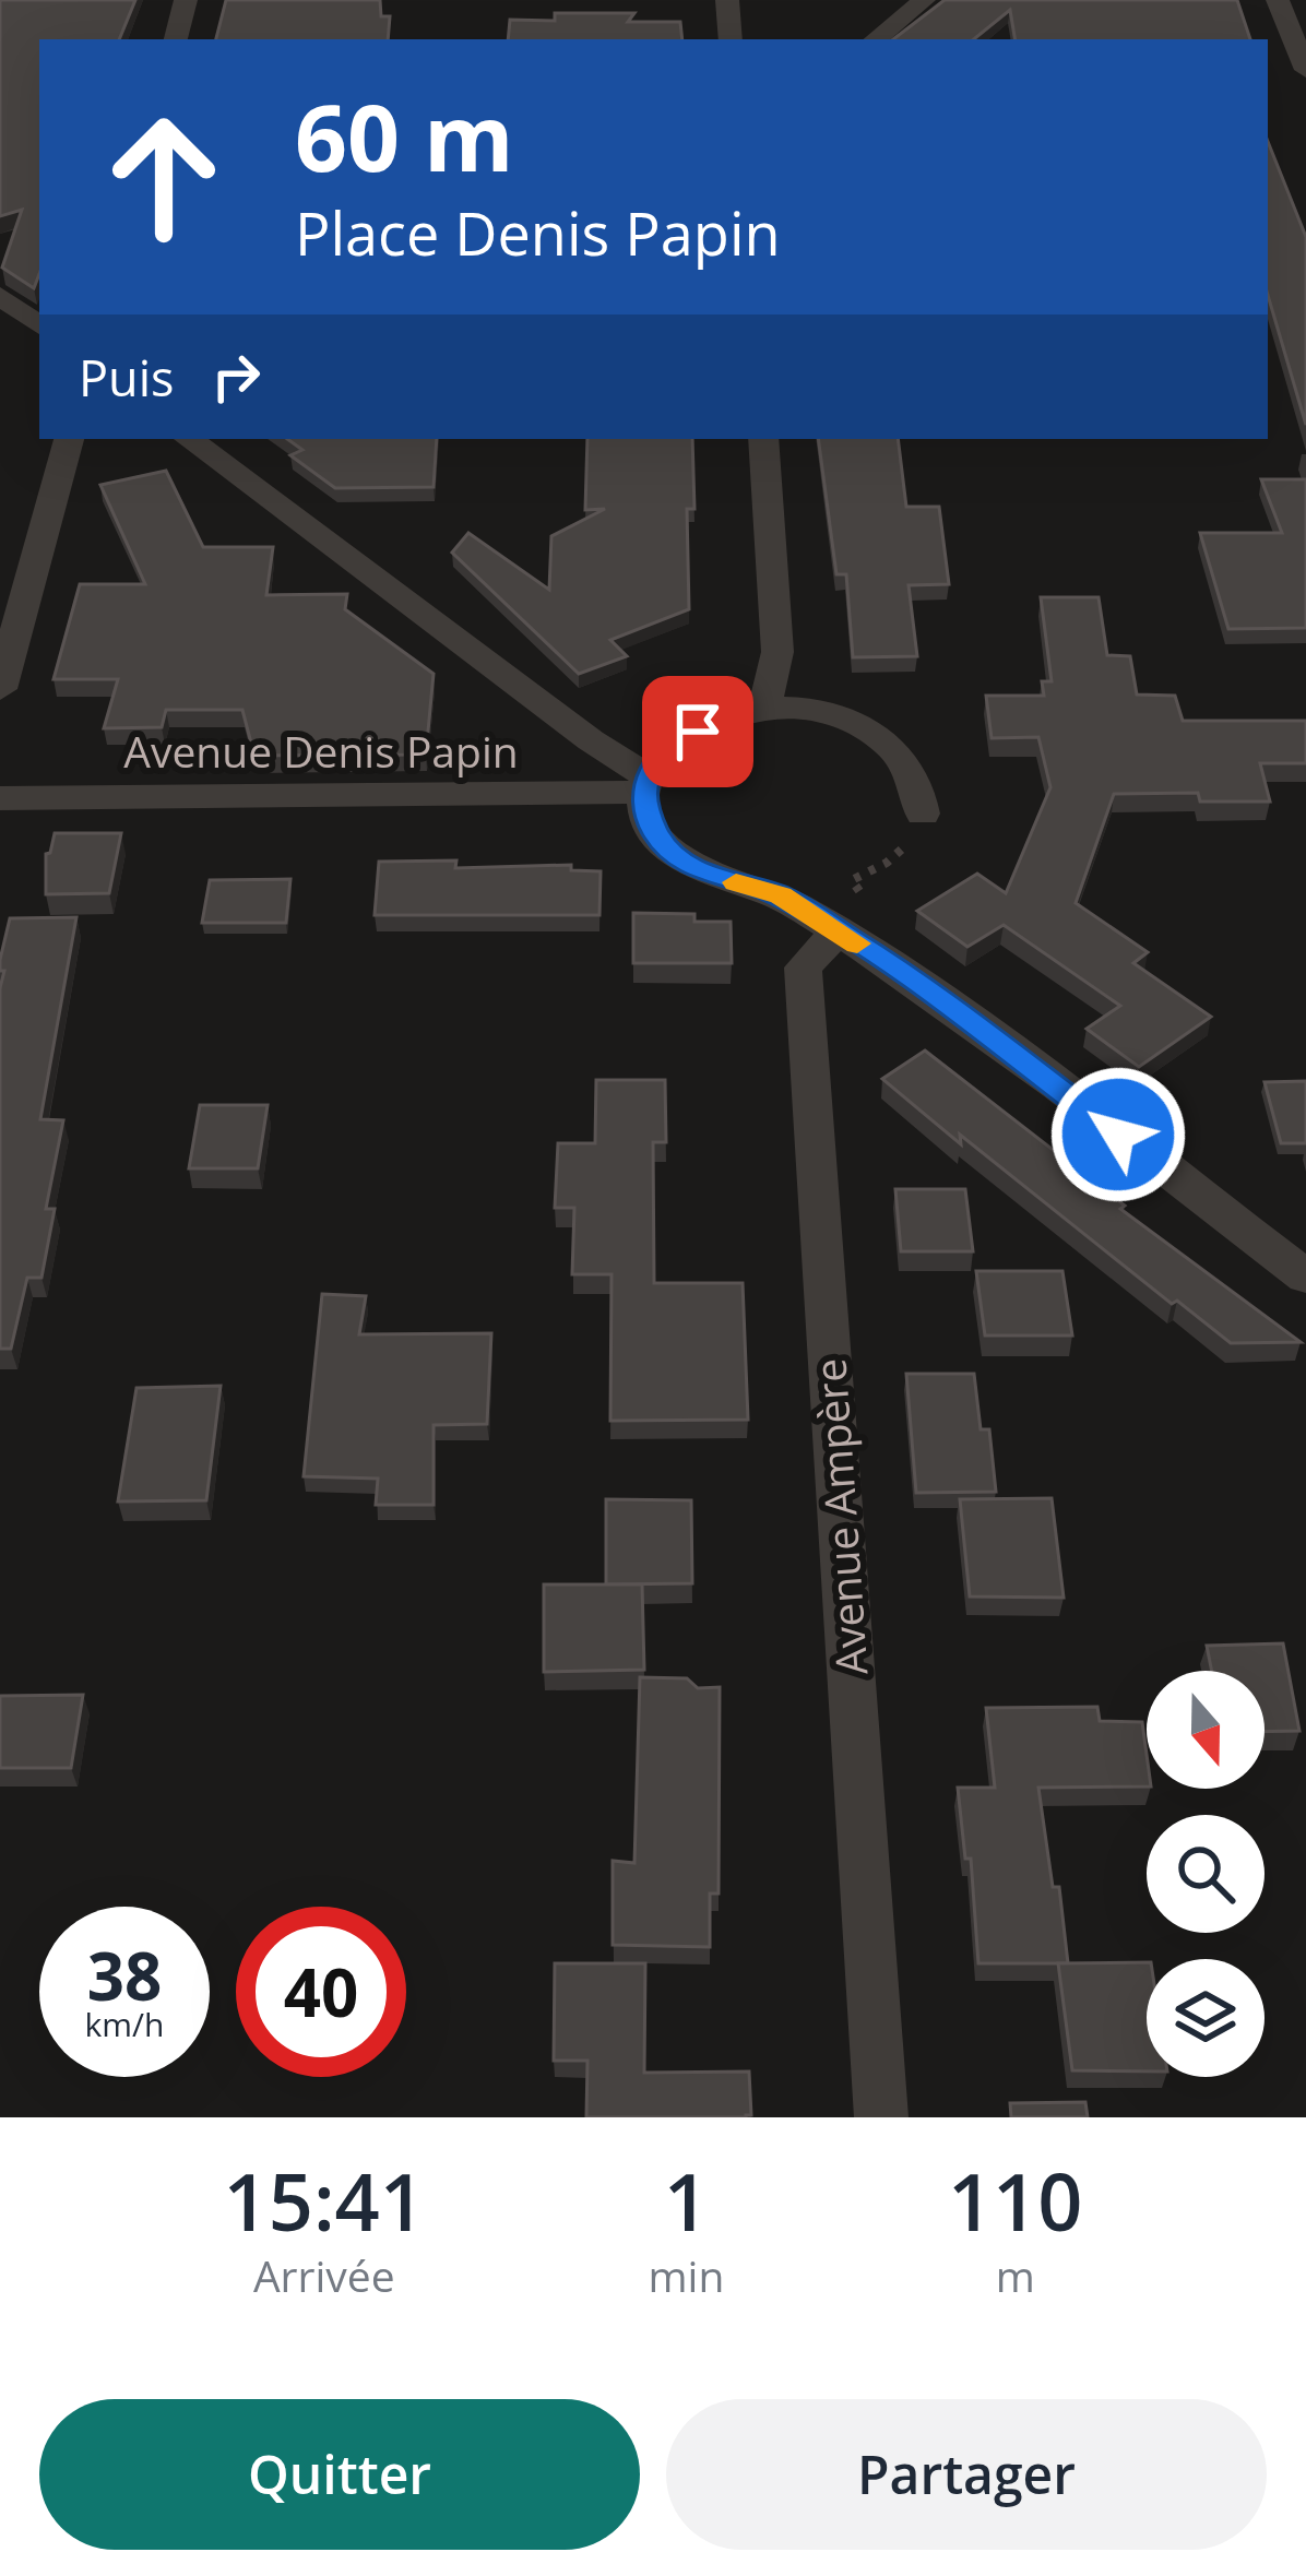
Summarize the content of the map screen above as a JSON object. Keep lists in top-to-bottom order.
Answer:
{
  "streets": {
    "street": ["Avenue Denis Papin", "Avenue Ampère"]
  },
  "crossings": [
    ["Avenue Denis Papin", "Avenue Ampère"]
  ],
  "north": "bottom",
  "page": {
    "turn": ["60 m", "Place Denis Papin"],
    "then": "Puis",
    "speed": "38 km/h",
    "limit": "40",
    "eta": [
      "15:41",
      "Arrivée",
      "1",
      "min",
      "110",
      "m"
    ],
    "buttons": ["Quitter", "Partager"]
  }
}
